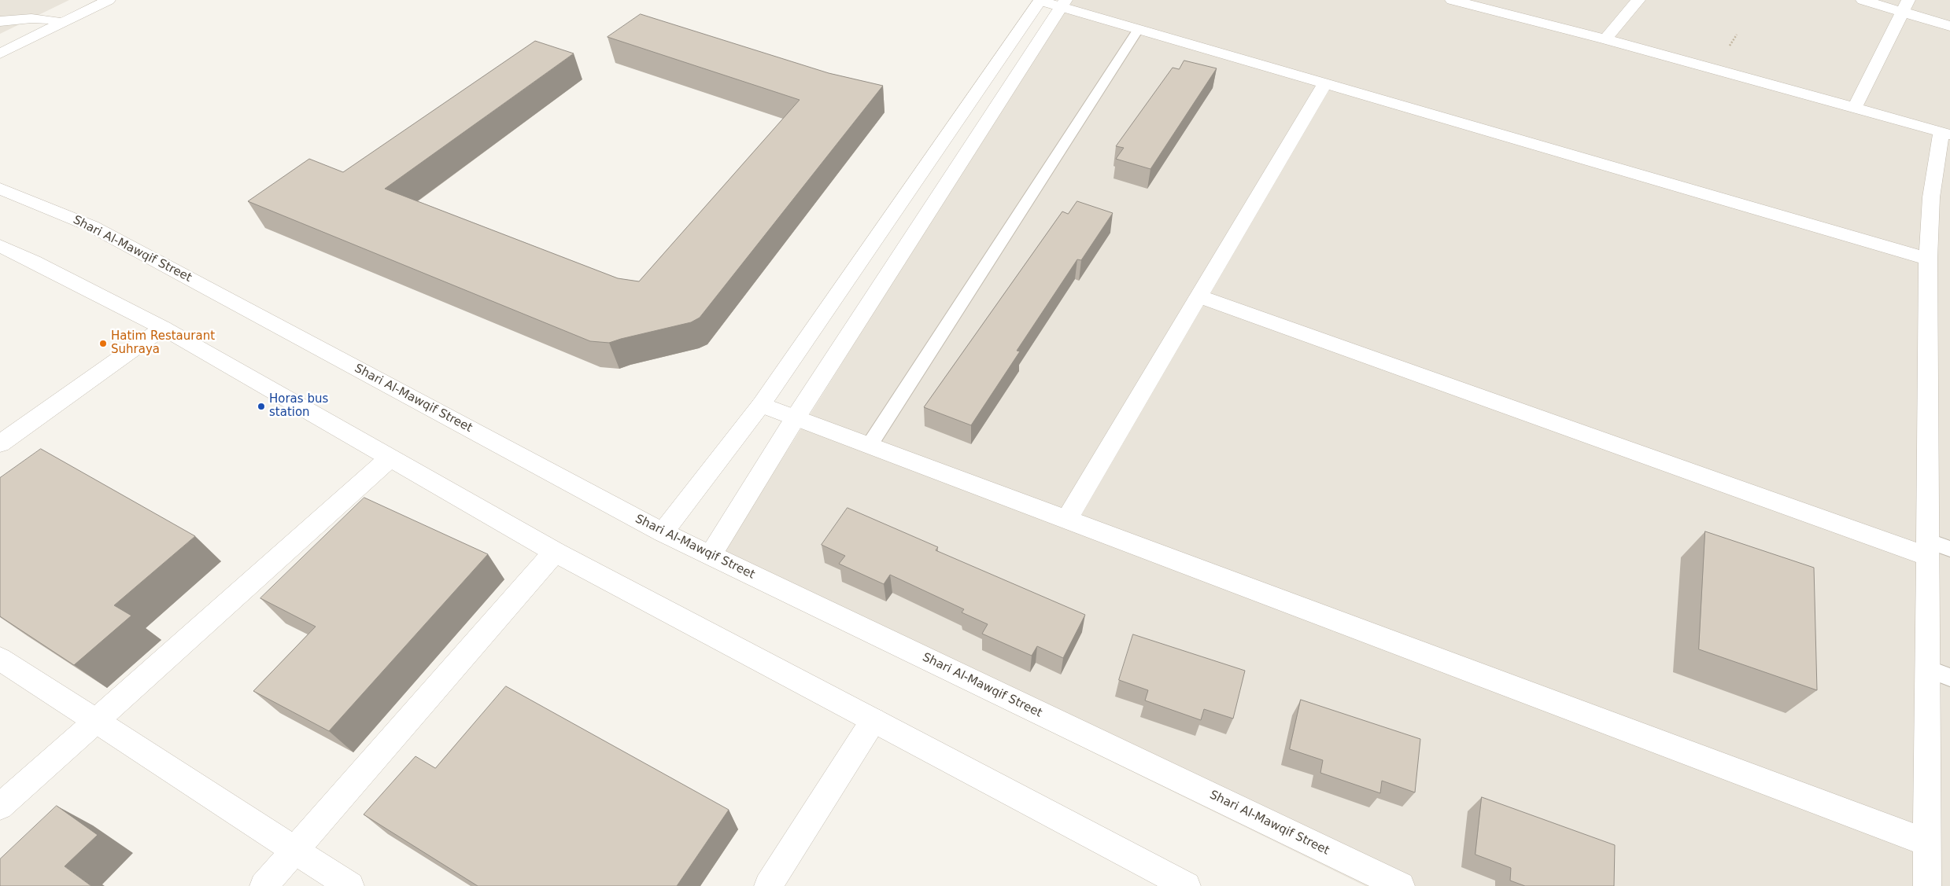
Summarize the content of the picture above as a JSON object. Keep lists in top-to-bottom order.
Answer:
{
  "streets": {
    "street": ["Shari Al-Mawqif Street"]
  },
  "places": ["Hatim Restaurant Suhraya", "Horas bus station"]
}
